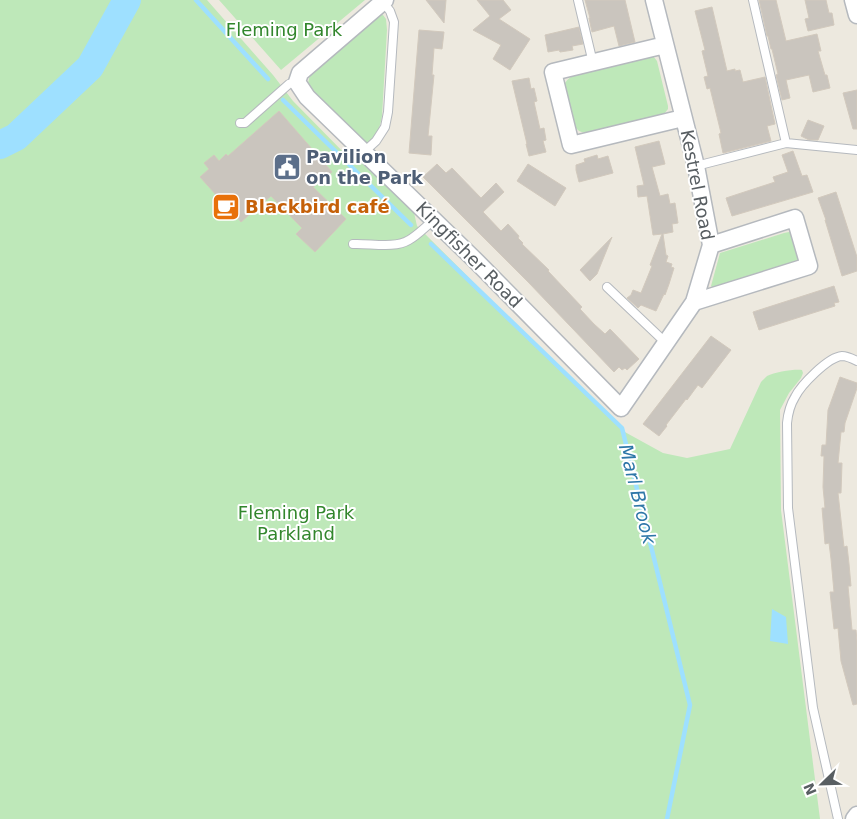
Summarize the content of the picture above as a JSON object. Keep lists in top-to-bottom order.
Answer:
{
  "streets": {
    "street": ["Kestrel Road", "Kingfisher Road"]
  },
  "crossings": [
    ["Kestrel Road", "Kingfisher Road"]
  ],
  "water": ["Marl Brook"],
  "parks": ["Fleming Park", "Fleming Park Parkland"],
  "places": {
    "public building": ["Pavilion on the Park"],
    "cafe": ["Blackbird café"]
  },
  "north": "bottom left"
}
